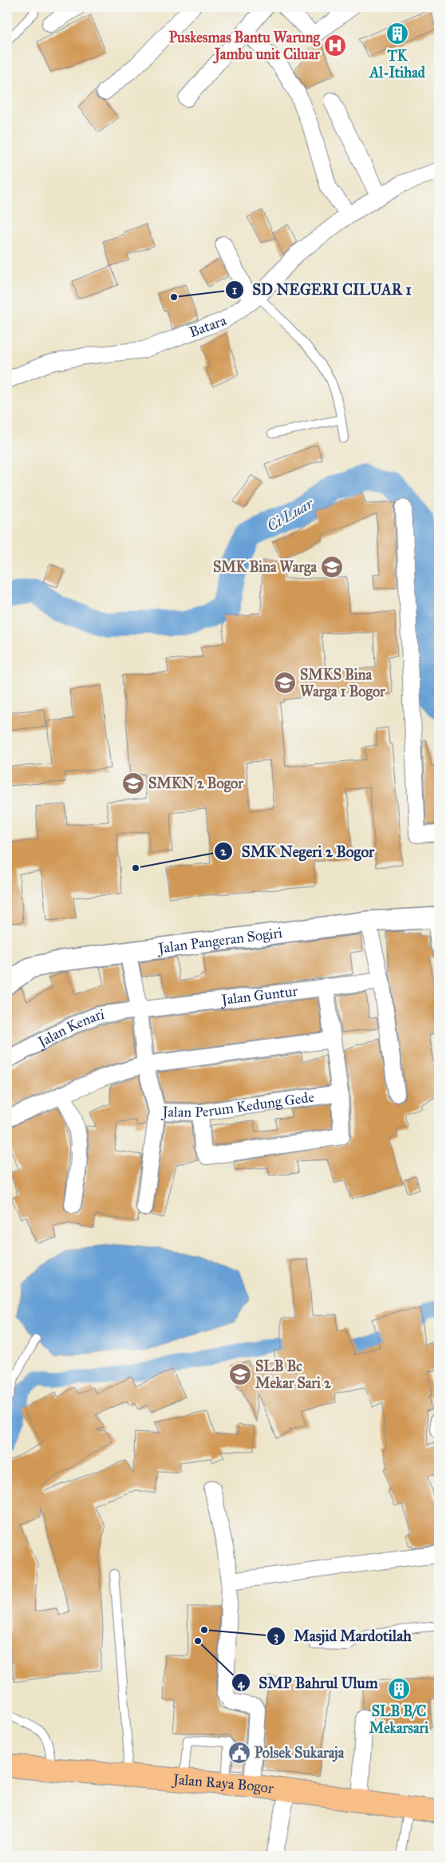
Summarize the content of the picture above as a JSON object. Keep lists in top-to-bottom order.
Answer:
{
  "streets": {
    "highway": ["Jalan Raya Bogor"],
    "street": [
      "Batara",
      "Jalan Pangeran Sogiri",
      "Jalan Guntur",
      "Jalan Kenari",
      "Jalan Perum Kedung Gede"
    ]
  },
  "crossings": [
    ["Jalan Pangeran Sogiri", "Jalan Perum Kedung Gede"],
    ["Jalan Guntur", "Jalan Kenari"],
    ["Jalan Guntur", "Jalan Perum Kedung Gede"],
    ["Jalan Kenari", "Jalan Perum Kedung Gede"]
  ],
  "water": ["Ci Luar"],
  "places": {
    "building": ["TK Al-Itihad", "SLB B/C Mekarsari"],
    "hospital": ["Puskesmas Bantu Warung Jambu unit Ciluar"],
    "other": [
      "SD NEGERI CILUAR 1",
      "SMK Negeri 2 Bogor",
      "Masjid Mardotilah",
      "SMP Bahrul Ulum"
    ],
    "school or university": [
      "SMK Bina Warga",
      "SMKS Bina Warga 1 Bogor",
      "SMKN 2 Bogor",
      "SLB Bc Mekar Sari 2"
    ],
    "public building": ["Polsek Sukaraja"]
  }
}
